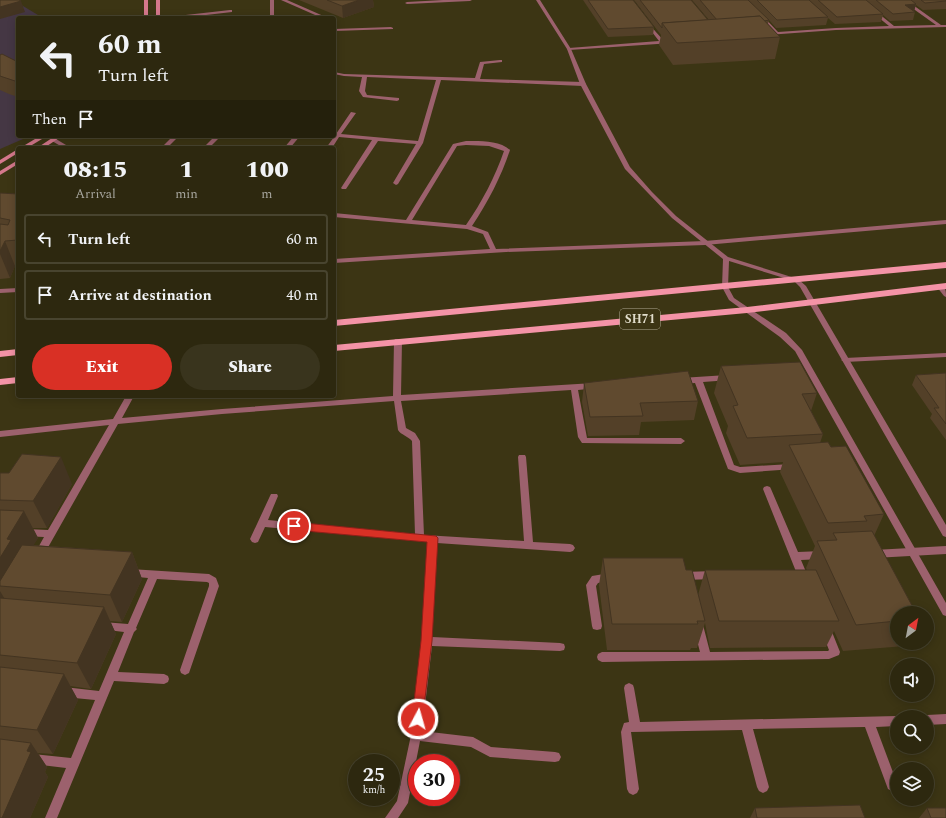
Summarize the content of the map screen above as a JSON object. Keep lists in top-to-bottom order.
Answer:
{
  "streets": {
    "main road": ["SH71"]
  },
  "north": "top right",
  "page": {
    "turn": ["60 m", "Turn left"],
    "then": "Then",
    "eta": [
      "08:15",
      "Arrival",
      "1",
      "min",
      "100",
      "m"
    ],
    "list": [
      {
        "name": "Turn left",
        "value": "60 m"
      },
      {
        "name": "Arrive at destination",
        "value": "40 m"
      }
    ],
    "buttons": ["Exit", "Share"],
    "speed": "25 km/h",
    "limit": "30"
  }
}
